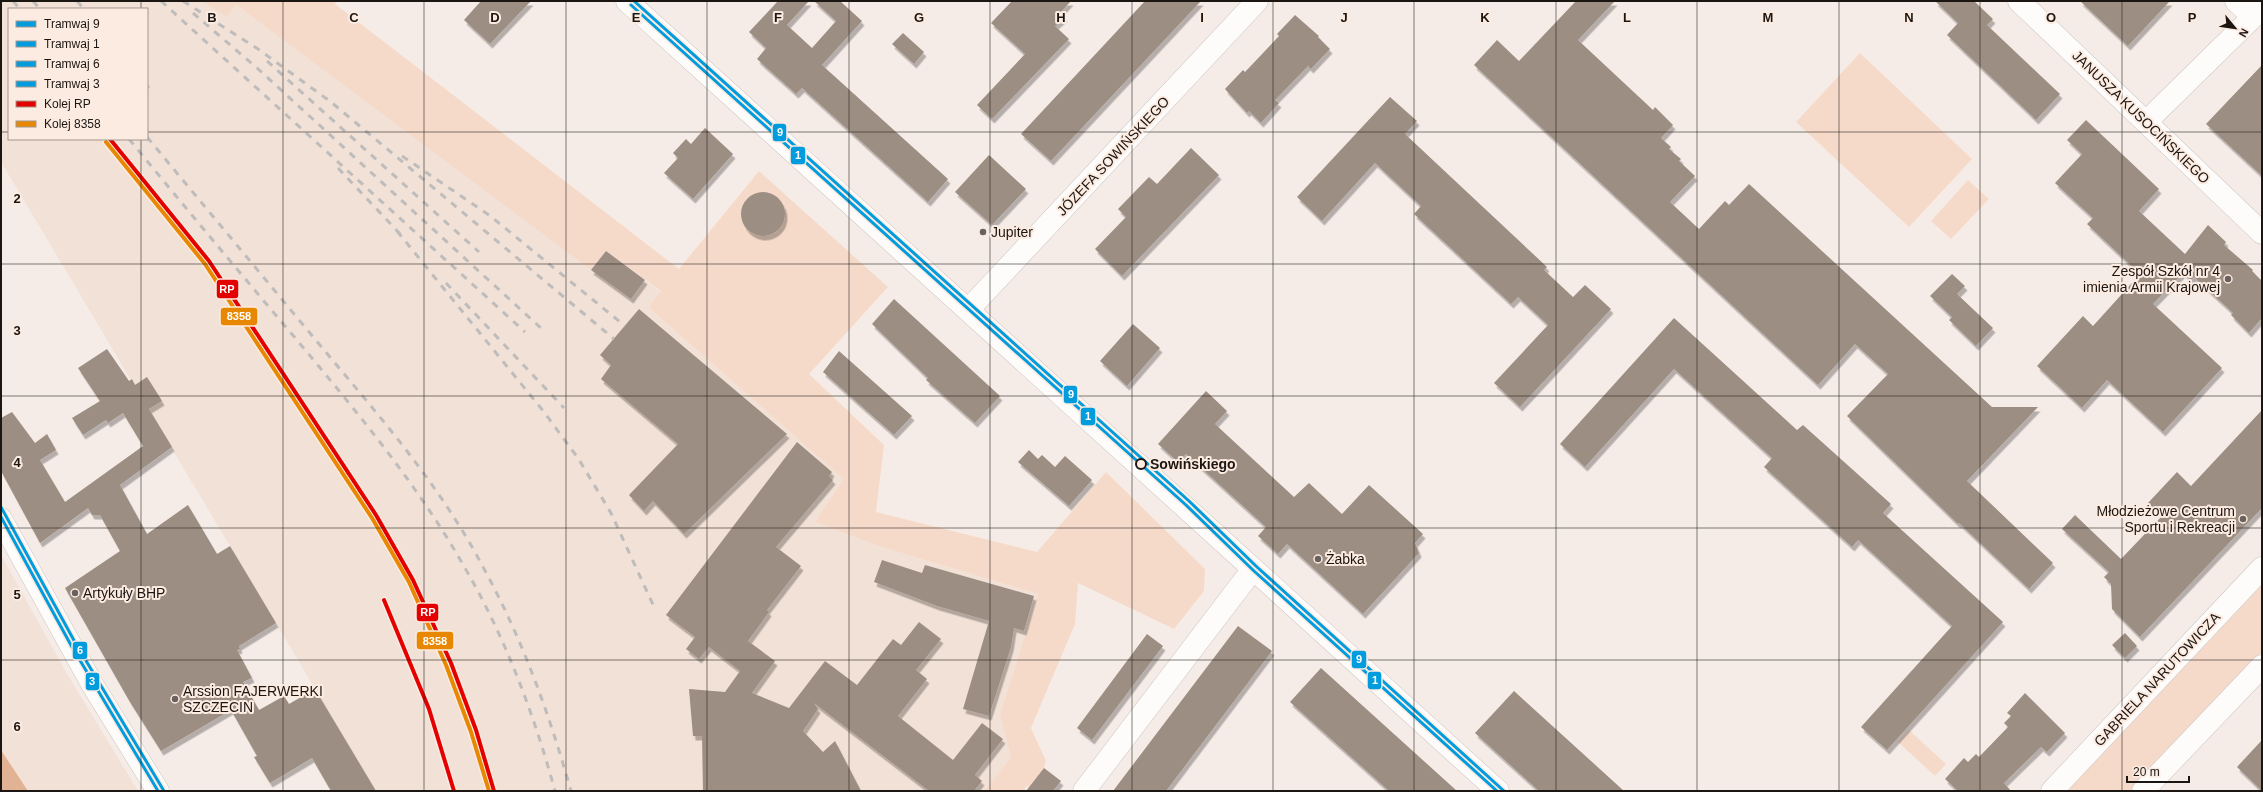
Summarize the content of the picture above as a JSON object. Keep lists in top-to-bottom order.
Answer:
{
  "streets": {
    "street": ["JANUSZA KUSOCIŃSKIEGO", "JÓZEFA SOWIŃSKIEGO", "GABRIELA NARUTOWICZA"]
  },
  "places": [
    "Jupiter",
    "Zespół Szkół nr 4 imienia Armii Krajowej",
    "Sowińskiego",
    "Młodzieżowe Centrum Sportu i Rekreacji",
    "Żabka",
    "Artykuły BHP",
    "Arssion FAJERWERKI SZCZECIN"
  ],
  "lines": [
    "tram line 9",
    "tram line 1",
    "rail line RP",
    "rail line 8358",
    "tram line 6",
    "tram line 3"
  ],
  "legend": [
    "Tramwaj 9",
    "Tramwaj 1",
    "Tramwaj 6",
    "Tramwaj 3",
    "Kolej RP",
    "Kolej 8358"
  ],
  "scale_bar": "20 m",
  "north": "bottom right",
  "grid": {
    "columns": [
      "B",
      "C",
      "D",
      "E",
      "F",
      "G",
      "H",
      "I",
      "J",
      "K",
      "L",
      "M",
      "N",
      "O",
      "P"
    ],
    "rows": [
      "2",
      "3",
      "4",
      "5",
      "6"
    ]
  }
}
